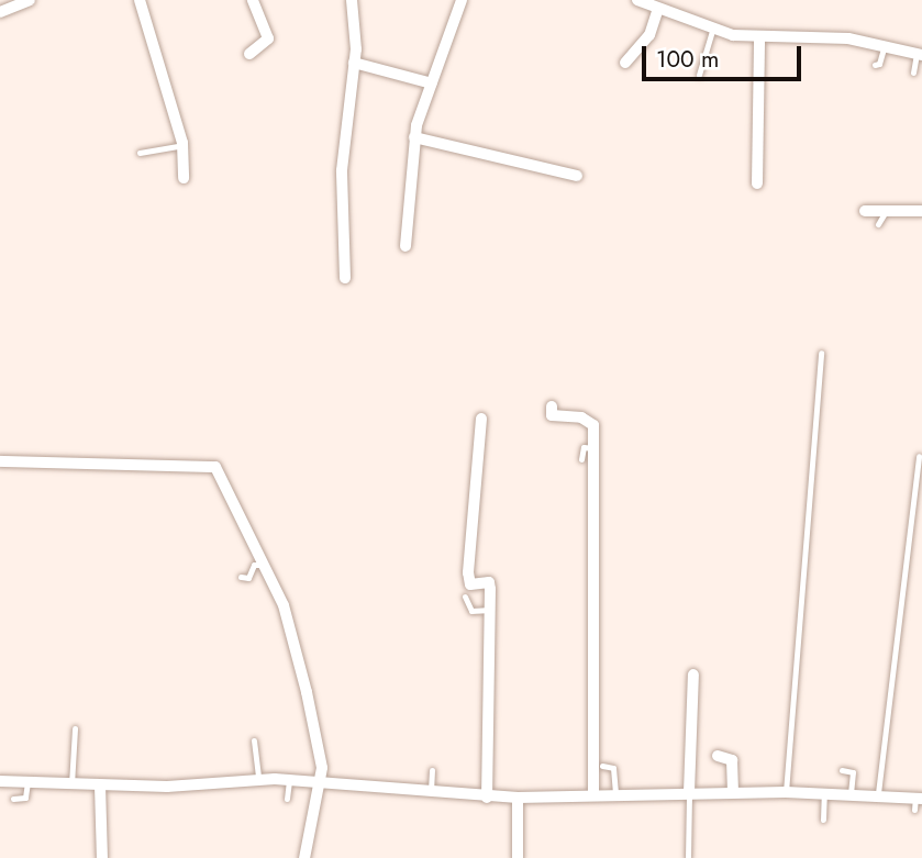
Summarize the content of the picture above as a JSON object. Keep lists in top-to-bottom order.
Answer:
{
  "scale_bar": "100 m"
}
